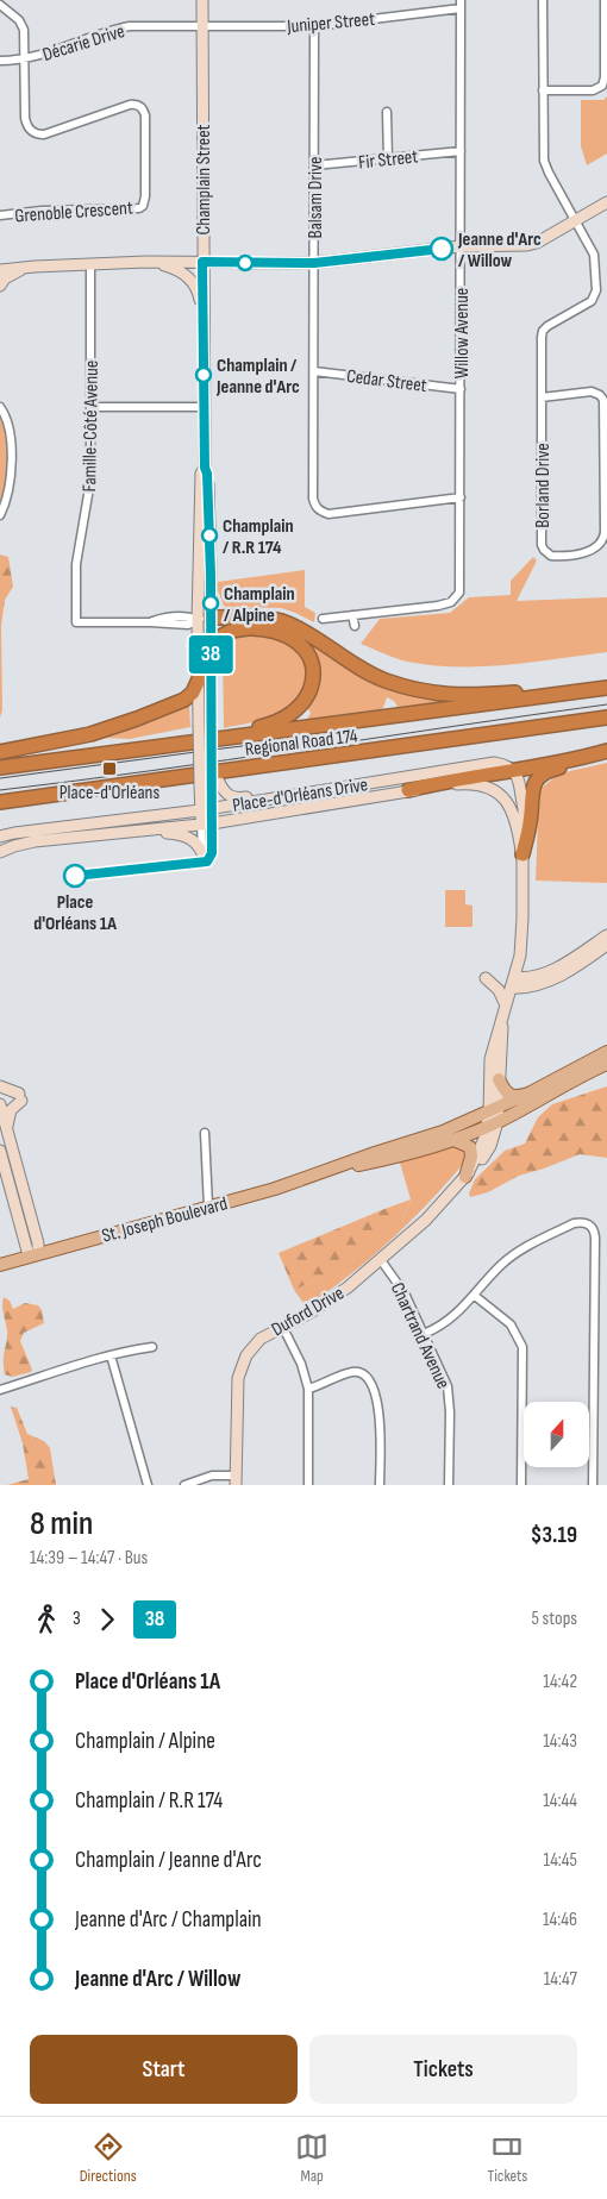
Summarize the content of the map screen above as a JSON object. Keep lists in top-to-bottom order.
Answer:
{
  "streets": {
    "highway": ["Regional Road 174"],
    "main road": [
      "Champlain Street",
      "Place-d'Orléans Drive",
      "St. Joseph Boulevard",
      "Duford Drive"
    ],
    "street": [
      "Juniper Street",
      "Décarie Drive",
      "Fir Street",
      "Balsam Drive",
      "Grenoble Crescent",
      "Willow Avenue",
      "Cedar Street",
      "Famille-Côté Avenue",
      "Borland Drive",
      "Chartrand Avenue"
    ]
  },
  "crossings": [
    ["Juniper Street", "Décarie Drive"],
    ["Juniper Street", "Champlain Street"],
    ["Juniper Street", "Balsam Drive"],
    ["Juniper Street", "Willow Avenue"],
    ["Décarie Drive", "Champlain Street"],
    ["Décarie Drive", "Grenoble Crescent"],
    ["Fir Street", "Balsam Drive"],
    ["Fir Street", "Willow Avenue"],
    ["Champlain Street", "Famille-Côté Avenue"],
    ["Champlain Street", "Place-d'Orléans Drive"],
    ["Balsam Drive", "Willow Avenue"],
    ["Balsam Drive", "Cedar Street"],
    ["Willow Avenue", "Cedar Street"],
    ["Place-d'Orléans Drive", "St. Joseph Boulevard"],
    ["Place-d'Orléans Drive", "Duford Drive"],
    ["St. Joseph Boulevard", "Duford Drive"],
    ["Duford Drive", "Chartrand Avenue"]
  ],
  "places": {
    "other": [
      "Jeanne d'Arc / Willow",
      "Champlain / Jeanne d'Arc",
      "Champlain / R.R 174",
      "Champlain / Alpine",
      "Place d'Orléans 1A"
    ],
    "transit": ["Place-d'Orléans"]
  },
  "lines": ["bus line 38"],
  "north": "top",
  "page": {
    "on_map": "38",
    "heading": ["8 min", "14:39 – 14:47 · Bus", "$3.19"],
    "legs": ["3", "38", "5 stops"],
    "list": [
      {
        "name": "Place d'Orléans 1A",
        "value": "14:42"
      },
      {
        "name": "Champlain / Alpine",
        "value": "14:43"
      },
      {
        "name": "Champlain / R.R 174",
        "value": "14:44"
      },
      {
        "name": "Champlain / Jeanne d'Arc",
        "value": "14:45"
      },
      {
        "name": "Jeanne d'Arc / Champlain",
        "value": "14:46"
      },
      {
        "name": "Jeanne d'Arc / Willow",
        "value": "14:47"
      }
    ],
    "buttons": ["Start", "Tickets"],
    "tabs": ["Directions", "Map", "Tickets"]
  }
}
